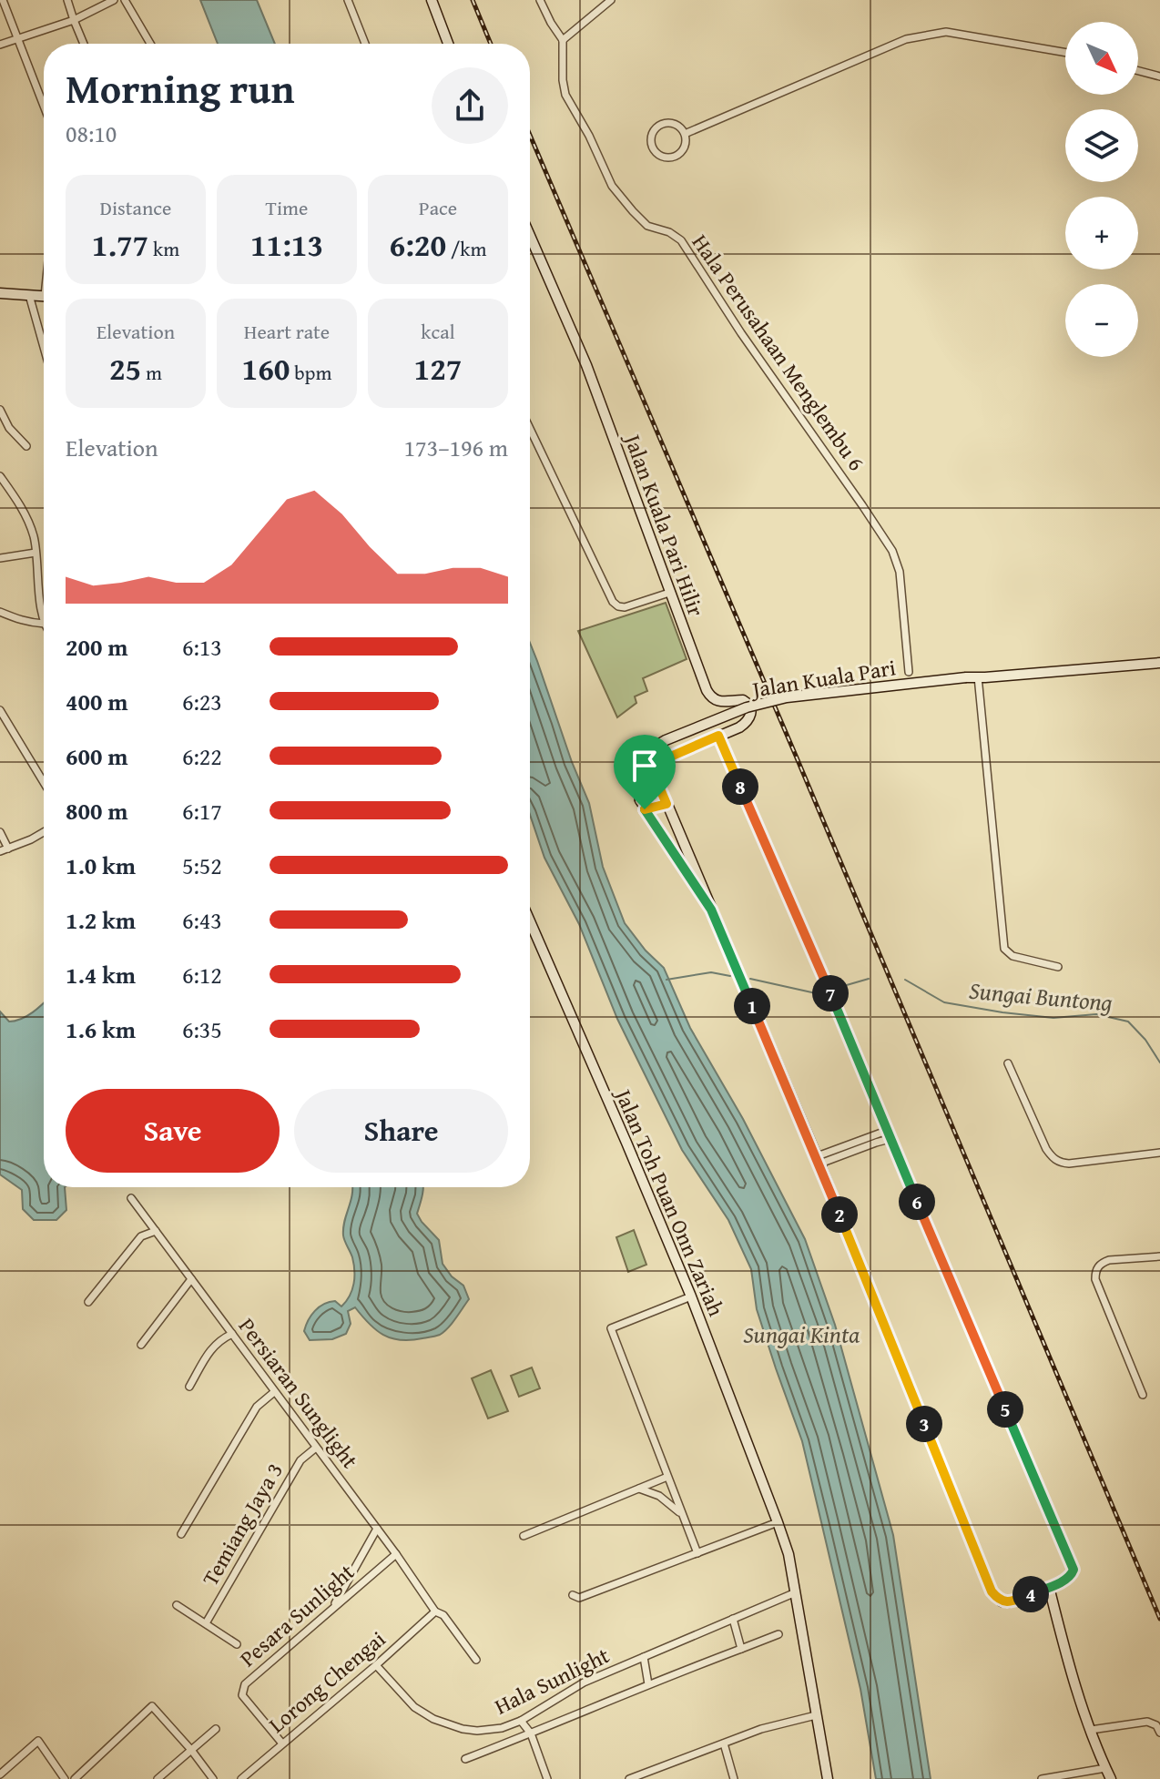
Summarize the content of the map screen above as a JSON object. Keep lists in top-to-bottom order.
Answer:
{
  "streets": {
    "street": [
      "Hala Perusahaan Menglembu 6",
      "Jalan Kuala Pari Hilir",
      "Jalan Kuala Pari",
      "Jalan Toh Puan Onn Zariah",
      "Persiaran Sunglight",
      "Temiang Jaya 3",
      "Pesara Sunlight",
      "Hala Sunlight",
      "Lorong Chengai"
    ]
  },
  "crossings": [
    ["Jalan Toh Puan Onn Zariah", "Hala Sunlight"],
    ["Persiaran Sunglight", "Temiang Jaya 3"],
    ["Persiaran Sunglight", "Pesara Sunlight"],
    ["Persiaran Sunglight", "Lorong Chengai"],
    ["Pesara Sunlight", "Lorong Chengai"],
    ["Hala Sunlight", "Lorong Chengai"]
  ],
  "water": ["Sungai Buntong", "Sungai Kinta"],
  "north": "bottom right",
  "page": {
    "map_buttons": ["+", "−"],
    "heading": ["Morning run", "08:10"],
    "stats": [
      ["Distance", "1.77 km"],
      ["Time", "11:13"],
      ["Pace", "6:20 /km"],
      ["Elevation", "25 m"],
      ["Heart rate", "160 bpm"],
      ["kcal", "127"]
    ],
    "chart": ["Elevation", "173–196 m"],
    "list": [
      {
        "name": "200 m",
        "note": "6:13"
      },
      {
        "name": "400 m",
        "note": "6:23"
      },
      {
        "name": "600 m",
        "note": "6:22"
      },
      {
        "name": "800 m",
        "note": "6:17"
      },
      {
        "name": "1.0 km",
        "note": "5:52"
      },
      {
        "name": "1.2 km",
        "note": "6:43"
      },
      {
        "name": "1.4 km",
        "note": "6:12"
      },
      {
        "name": "1.6 km",
        "note": "6:35"
      }
    ],
    "pins": [
      "8",
      "7",
      "1",
      "6",
      "2",
      "5",
      "3",
      "4"
    ],
    "buttons": ["Save", "Share"]
  }
}
